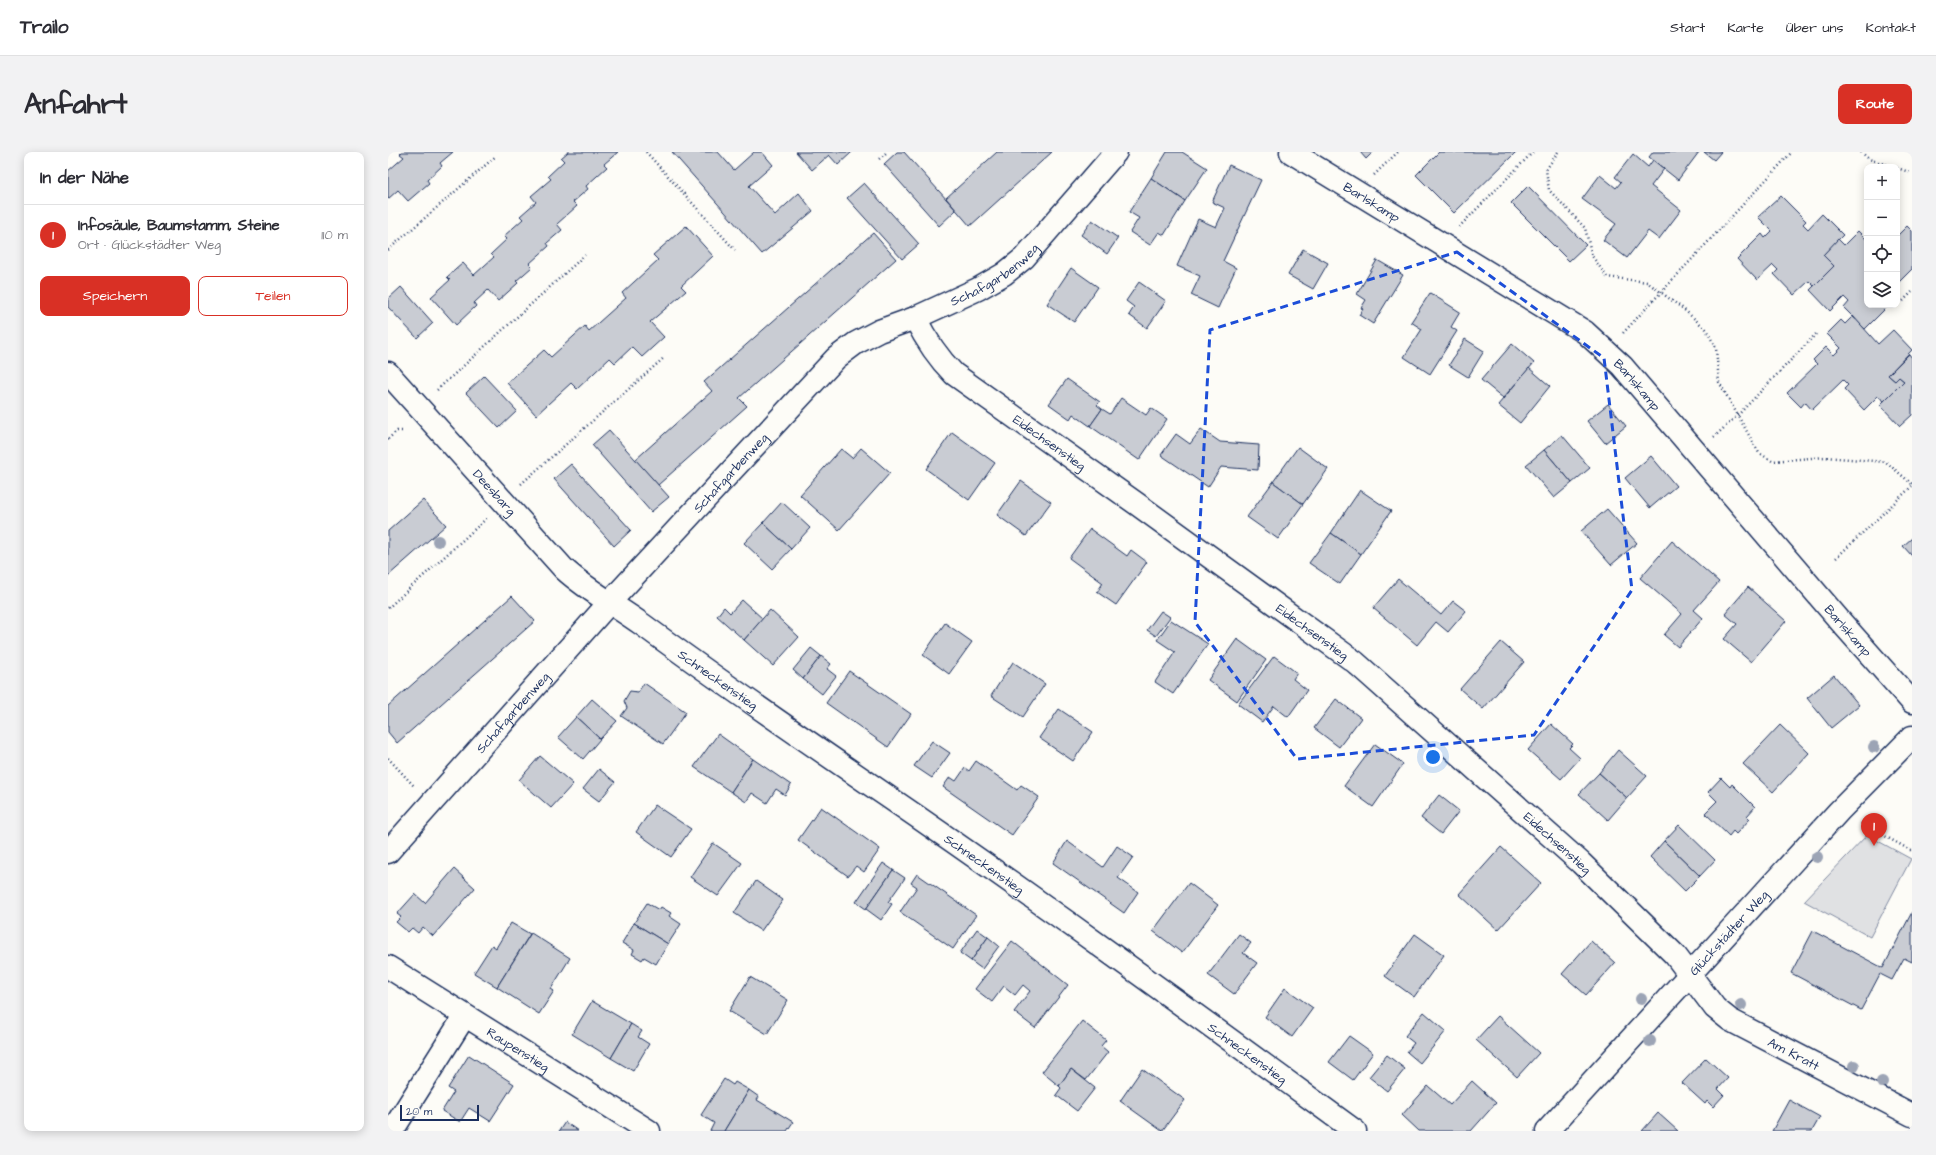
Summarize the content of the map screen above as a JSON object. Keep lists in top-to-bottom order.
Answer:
{
  "streets": {
    "street": [
      "Barlskamp",
      "Schafgarbenweg",
      "Eidechsenstieg",
      "Deesbarg",
      "Schneckenstieg",
      "Glückstädter Weg",
      "Raupenstieg",
      "Am Kratt"
    ]
  },
  "crossings": [
    ["Schafgarbenweg", "Eidechsenstieg"],
    ["Schafgarbenweg", "Deesbarg"],
    ["Schafgarbenweg", "Schneckenstieg"],
    ["Eidechsenstieg", "Glückstädter Weg"],
    ["Eidechsenstieg", "Am Kratt"],
    ["Deesbarg", "Schneckenstieg"],
    ["Glückstädter Weg", "Am Kratt"]
  ],
  "scale_bar": "20 m",
  "page": {
    "header": "Trailo",
    "nav": [
      "Start",
      "Karte",
      "Über uns",
      "Kontakt"
    ],
    "buttons": [
      "Route",
      ["Speichern", "Teilen"]
    ],
    "title": "Anfahrt",
    "heading": "In der Nähe",
    "map_buttons": ["+", "−"],
    "list": [
      {
        "mark": "1",
        "name": "Infosäule, Baumstamm, Steine",
        "note": "Ort · Glückstädter Weg",
        "value": "110 m"
      }
    ],
    "pins": "1",
    "scale": "20 m"
  }
}
